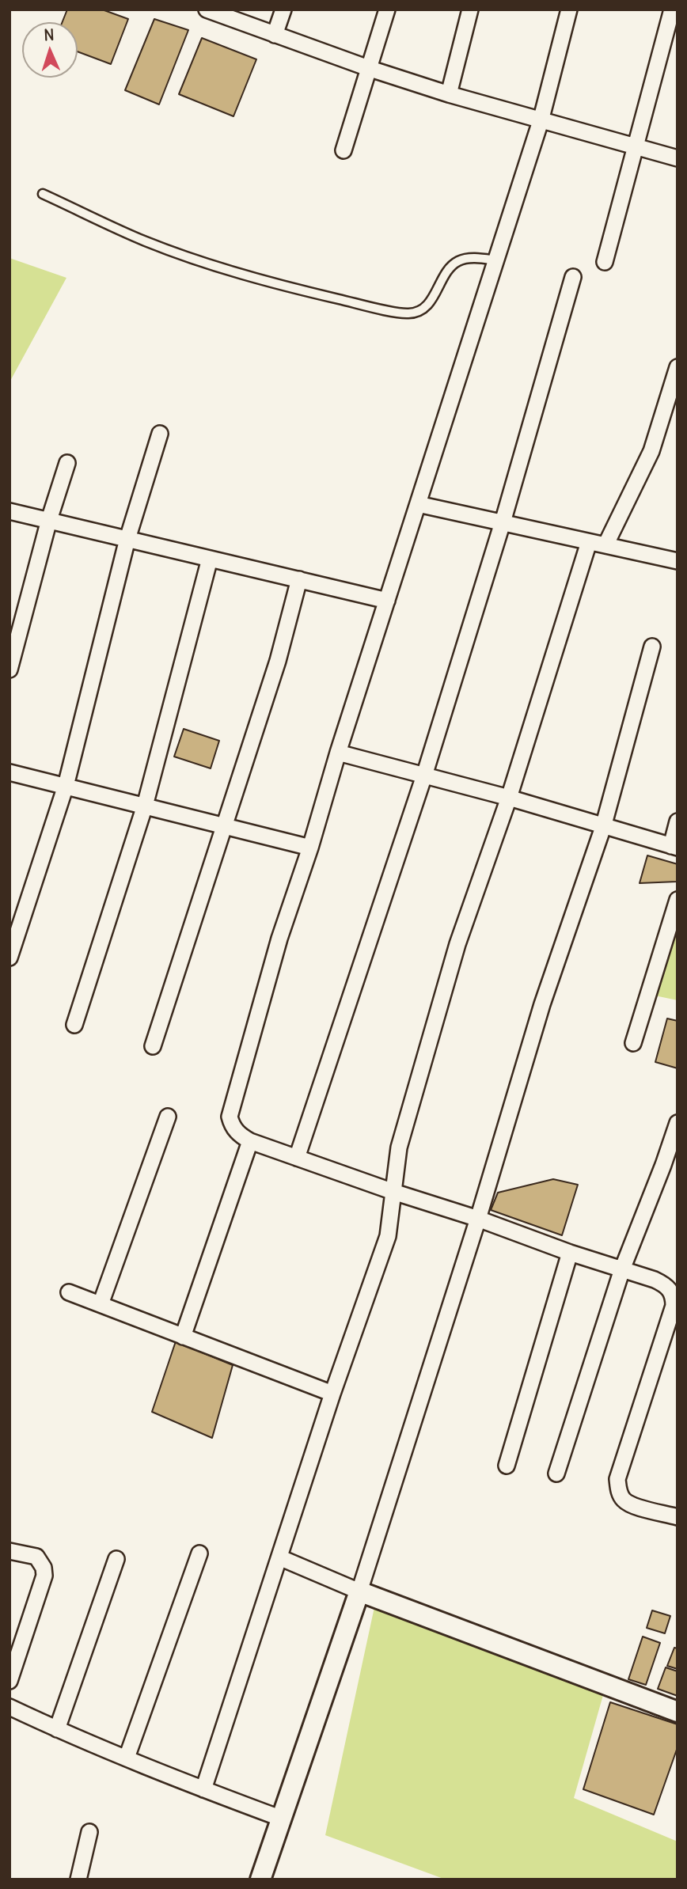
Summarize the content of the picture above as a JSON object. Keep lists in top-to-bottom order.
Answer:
{
  "north": "top"
}
